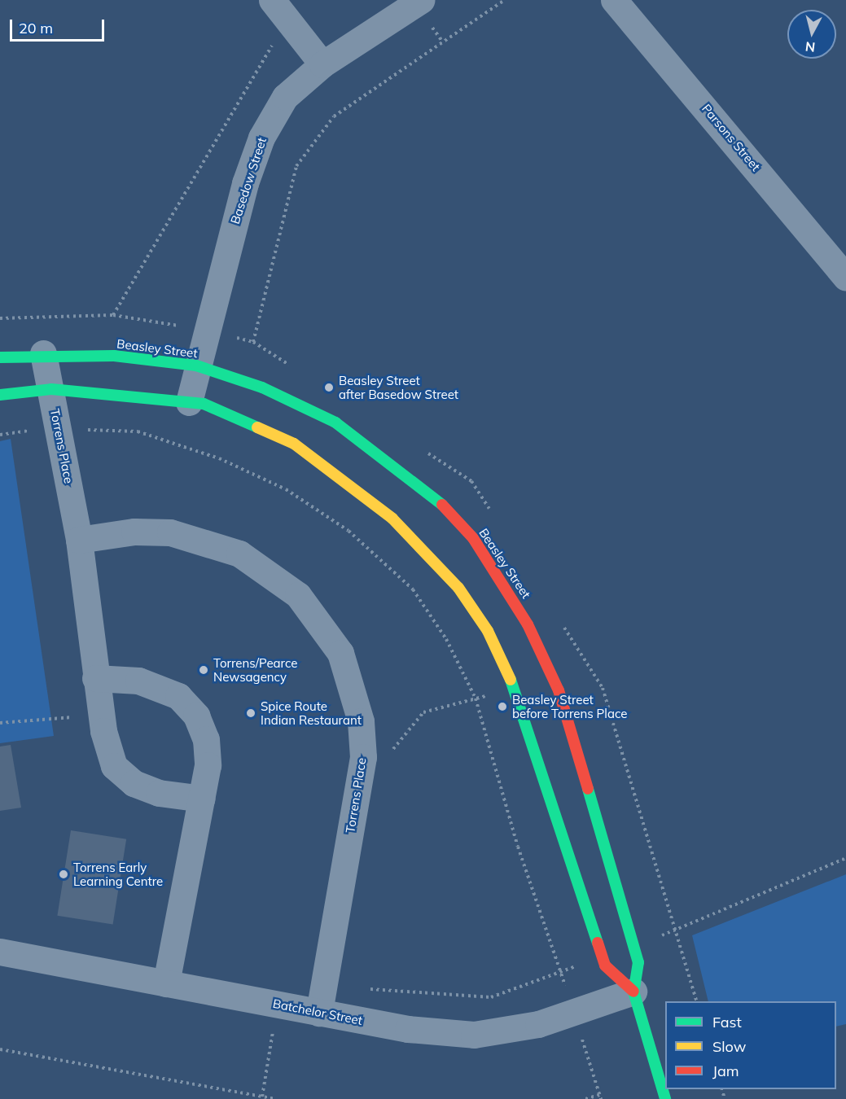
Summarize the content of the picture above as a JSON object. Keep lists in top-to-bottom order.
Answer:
{
  "streets": {
    "main road": ["Beasley Street"],
    "street": [
      "Parsons Street",
      "Basedow Street",
      "Torrens Place",
      "Batchelor Street"
    ]
  },
  "crossings": [
    ["Basedow Street", "Beasley Street"],
    ["Beasley Street", "Torrens Place"],
    ["Beasley Street", "Batchelor Street"],
    ["Torrens Place", "Batchelor Street"]
  ],
  "places": [
    "Beasley Street after Basedow Street",
    "Torrens/Pearce Newsagency",
    "Beasley Street before Torrens Place",
    "Spice Route Indian Restaurant",
    "Torrens Early Learning Centre"
  ],
  "legend": ["Fast", "Slow", "Jam"],
  "scale_bar": "20 m",
  "north": "bottom"
}
